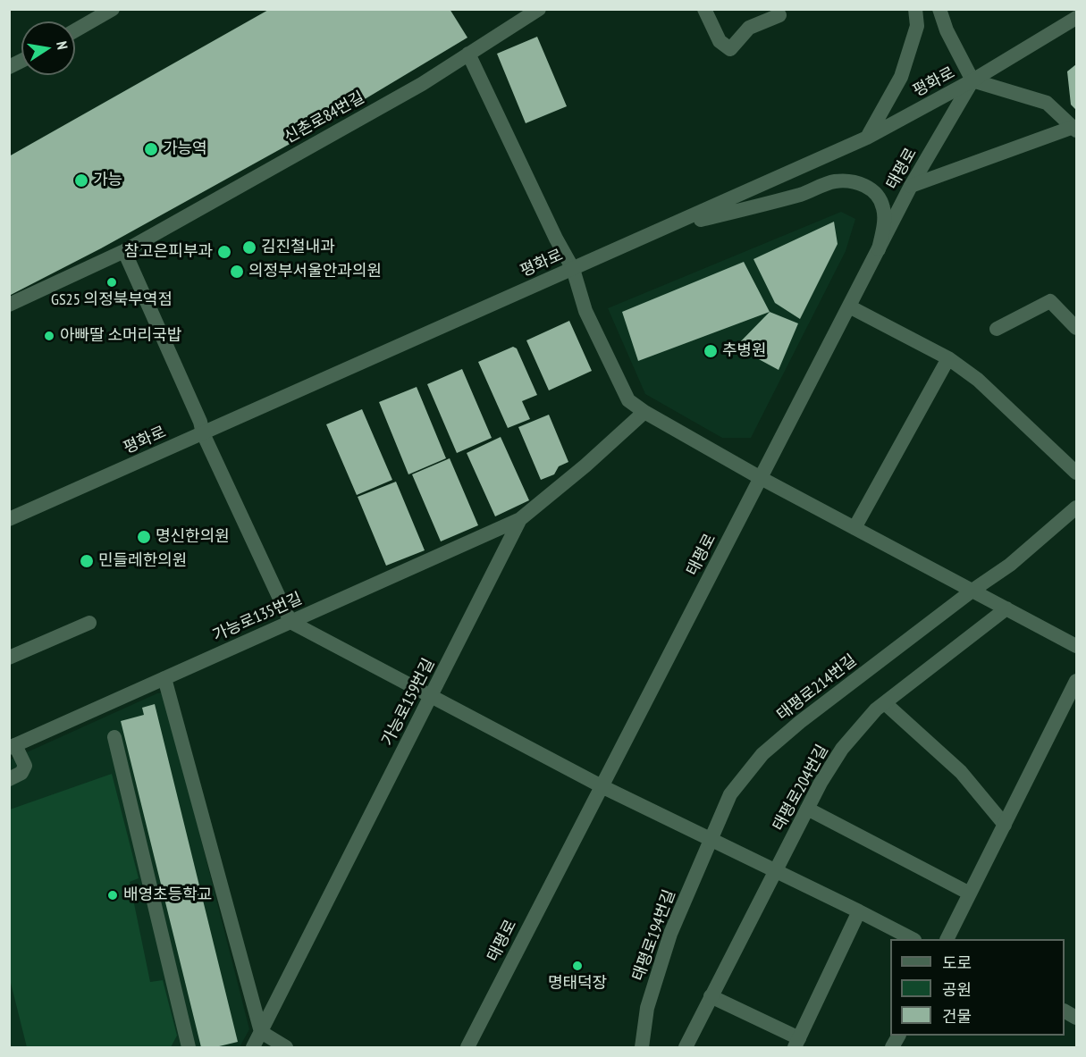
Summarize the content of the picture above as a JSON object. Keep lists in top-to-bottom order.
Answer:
{
  "streets": {
    "street": [
      "평화로",
      "신촌로84번길",
      "태평로",
      "가능로135번길",
      "태평로214번길",
      "가능로159번길",
      "태평로204번길",
      "태평로194번길"
    ]
  },
  "crossings": [
    ["평화로", "태평로"],
    ["가능로135번길", "가능로159번길"],
    ["태평로214번길", "태평로194번길"]
  ],
  "places": [
    "가능역",
    "가능",
    "김진철내과",
    "참고은피부과",
    "의정부서울안과의원",
    "GS25 의정북부역점",
    "아빠딸 소머리국밥",
    "추병원",
    "명신한의원",
    "민들레한의원",
    "배영초등학교",
    "명태덕장"
  ],
  "legend": ["도로", "공원", "건물"],
  "north": "right"
}
